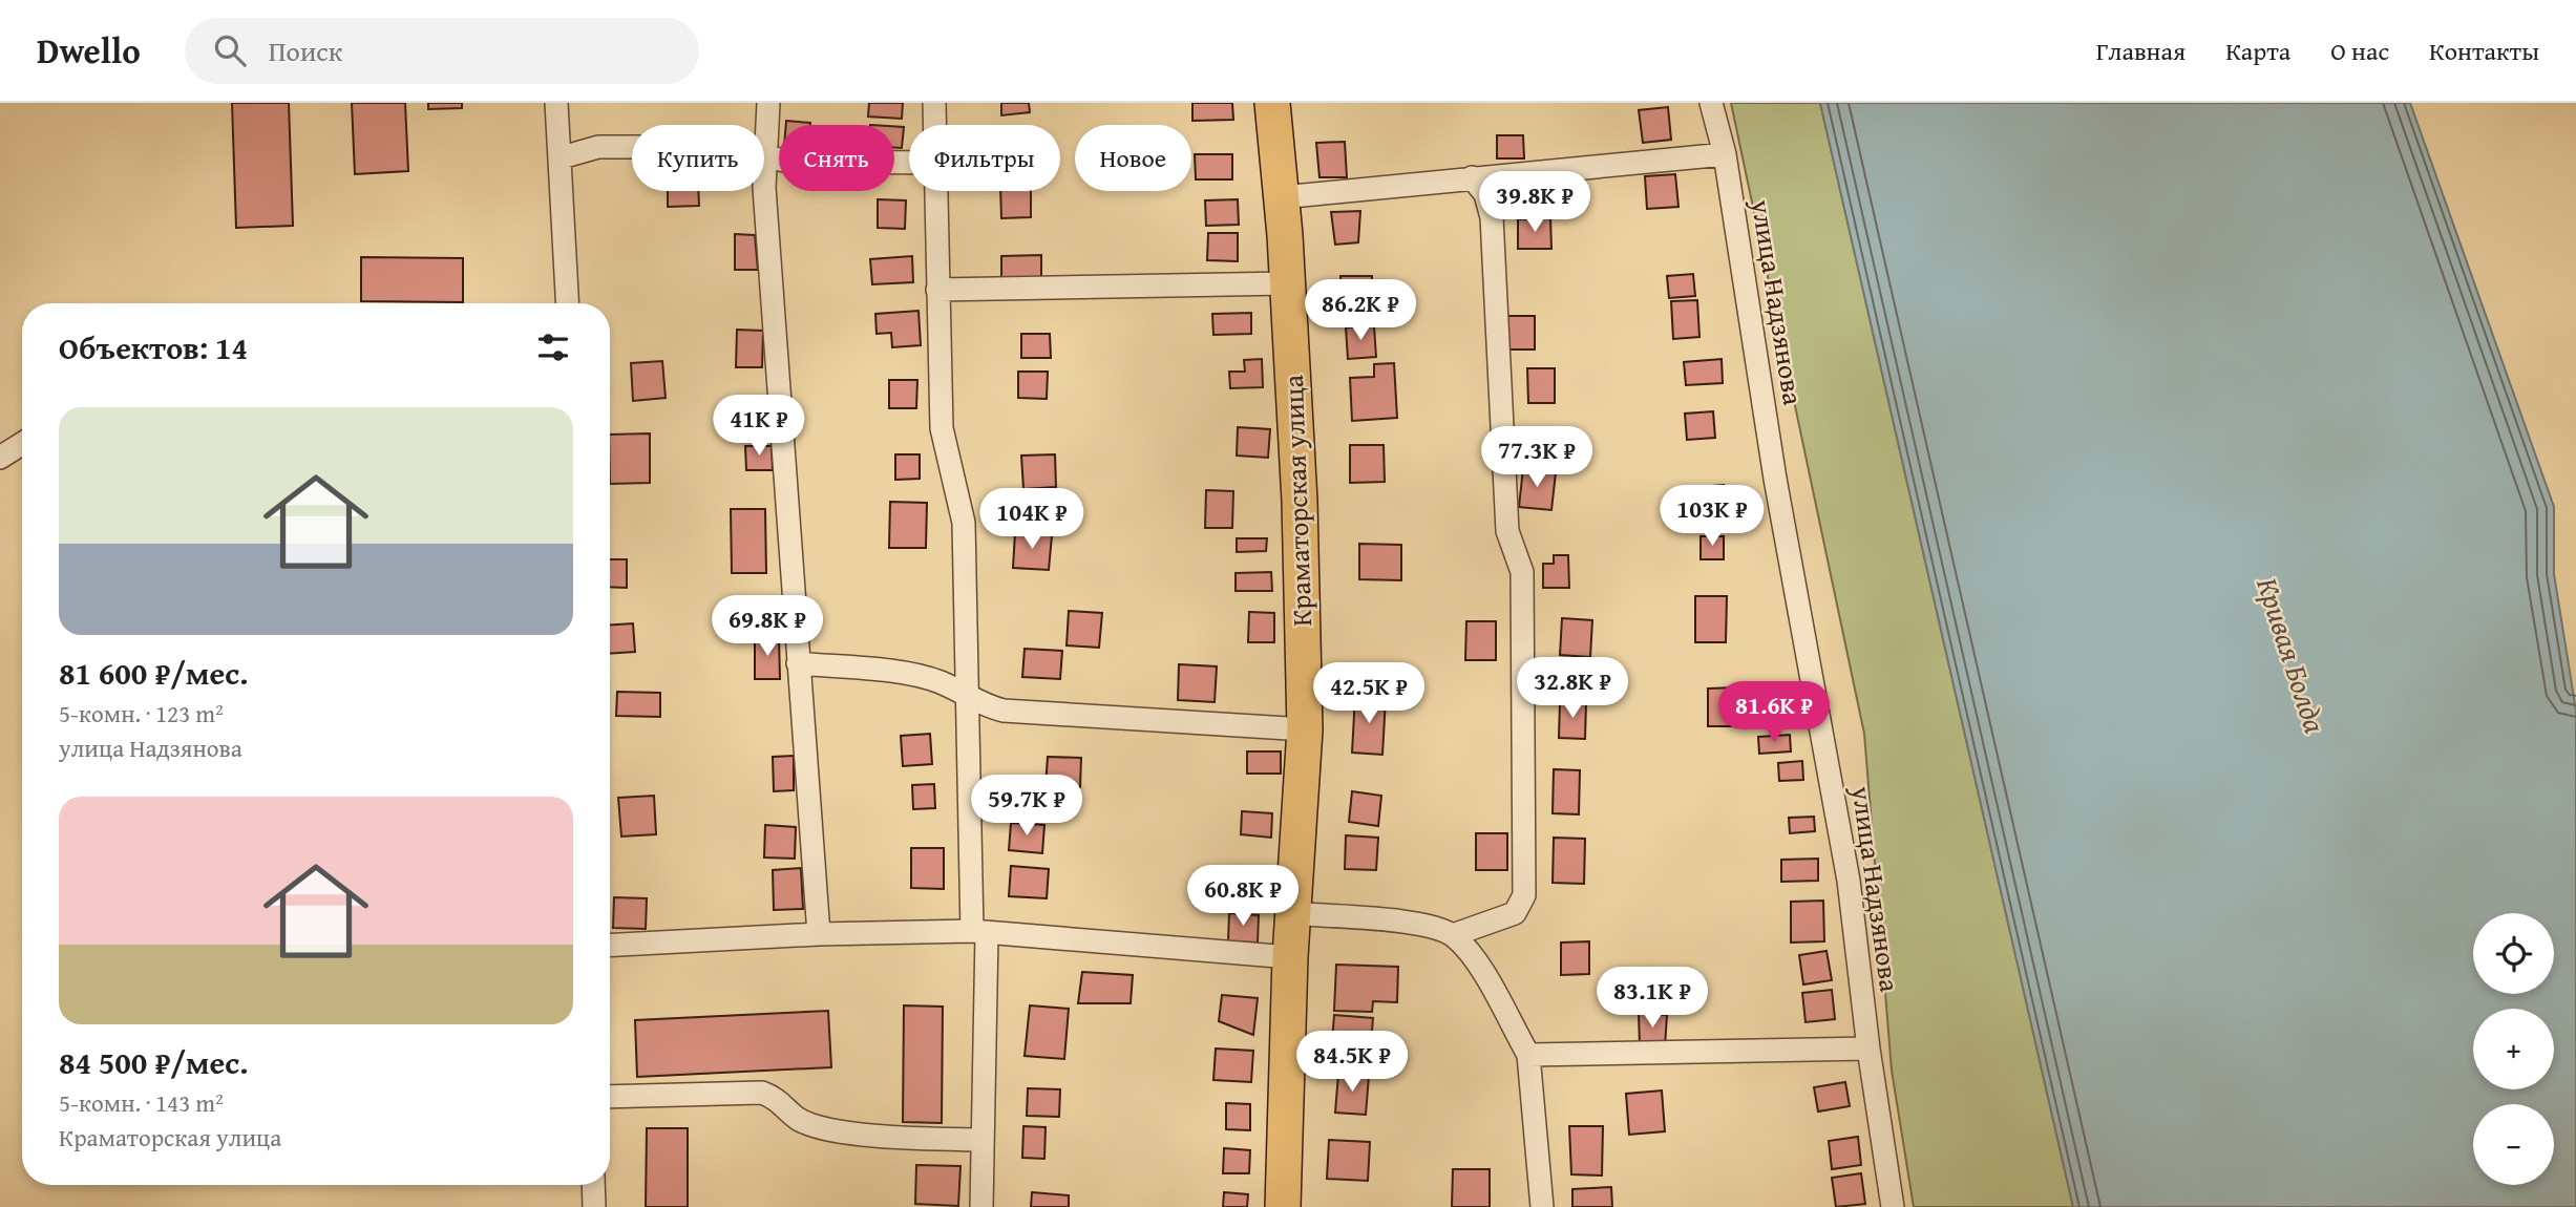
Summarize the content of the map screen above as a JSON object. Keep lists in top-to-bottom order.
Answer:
{
  "streets": {
    "main road": ["Краматорская улица"],
    "street": ["улица Надзянова"]
  },
  "water": ["Кривая Болда"],
  "page": {
    "header": "Dwello",
    "search": "Поиск",
    "nav": [
      "Главная",
      "Карта",
      "О нас",
      "Контакты"
    ],
    "chip": [
      "Купить",
      "Снять",
      "Фильтры",
      "Новое"
    ],
    "price": [
      "39.8K ₽",
      "86.2K ₽",
      "41K ₽",
      "77.3K ₽",
      "103K ₽",
      "104K ₽",
      "69.8K ₽",
      "32.8K ₽",
      "42.5K ₽",
      "81.6K ₽",
      "59.7K ₽",
      "60.8K ₽",
      "83.1K ₽",
      "84.5K ₽"
    ],
    "heading": "Объектов: 14",
    "list": [
      {
        "name": "81 600 ₽/мес.",
        "note": "5-комн. · 123 m² · улица Надзянова"
      },
      {
        "name": "84 500 ₽/мес.",
        "note": "5-комн. · 143 m² · Краматорская улица"
      }
    ],
    "map_buttons": ["+", "−"]
  }
}
